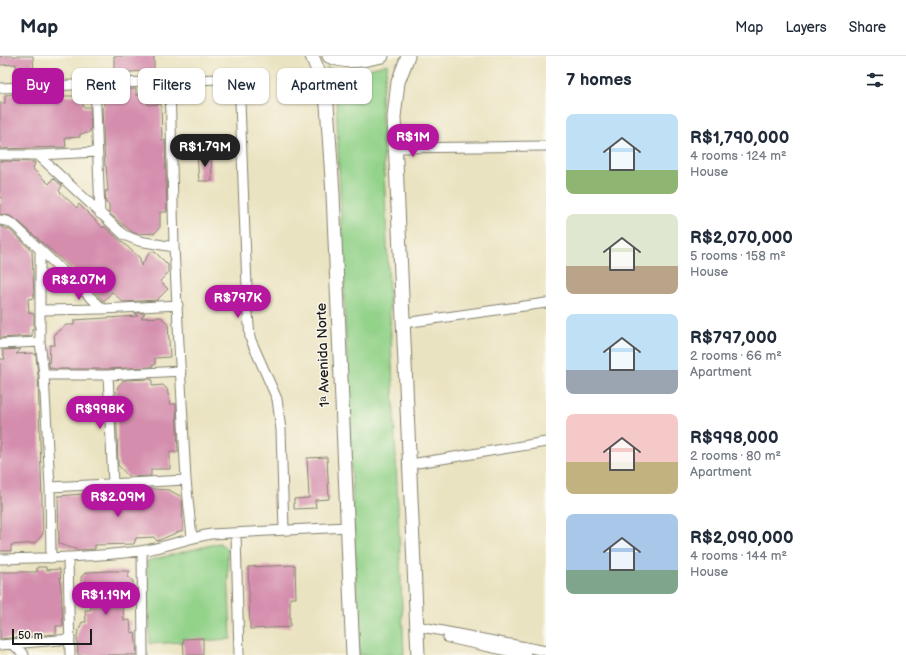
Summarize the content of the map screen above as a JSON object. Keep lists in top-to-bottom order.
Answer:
{
  "streets": {
    "main road": ["1ᵃ Avenida Norte"]
  },
  "scale_bar": "50 m",
  "page": {
    "header": "Map",
    "nav": ["Map", "Layers", "Share"],
    "heading": "7 homes",
    "chip": [
      "Buy",
      "Rent",
      "Filters",
      "New",
      "Apartment"
    ],
    "list": [
      {
        "name": "R$1,790,000",
        "note": "4 rooms · 124 m² · House"
      },
      {
        "name": "R$2,070,000",
        "note": "5 rooms · 158 m² · House"
      },
      {
        "name": "R$797,000",
        "note": "2 rooms · 66 m² · Apartment"
      },
      {
        "name": "R$998,000",
        "note": "2 rooms · 80 m² · Apartment"
      },
      {
        "name": "R$2,090,000",
        "note": "4 rooms · 144 m² · House"
      }
    ],
    "price": [
      "R$1M",
      "R$1.79M",
      "R$2.07M",
      "R$797K",
      "R$998K",
      "R$2.09M",
      "R$1.19M"
    ],
    "scale": "50 m"
  }
}
